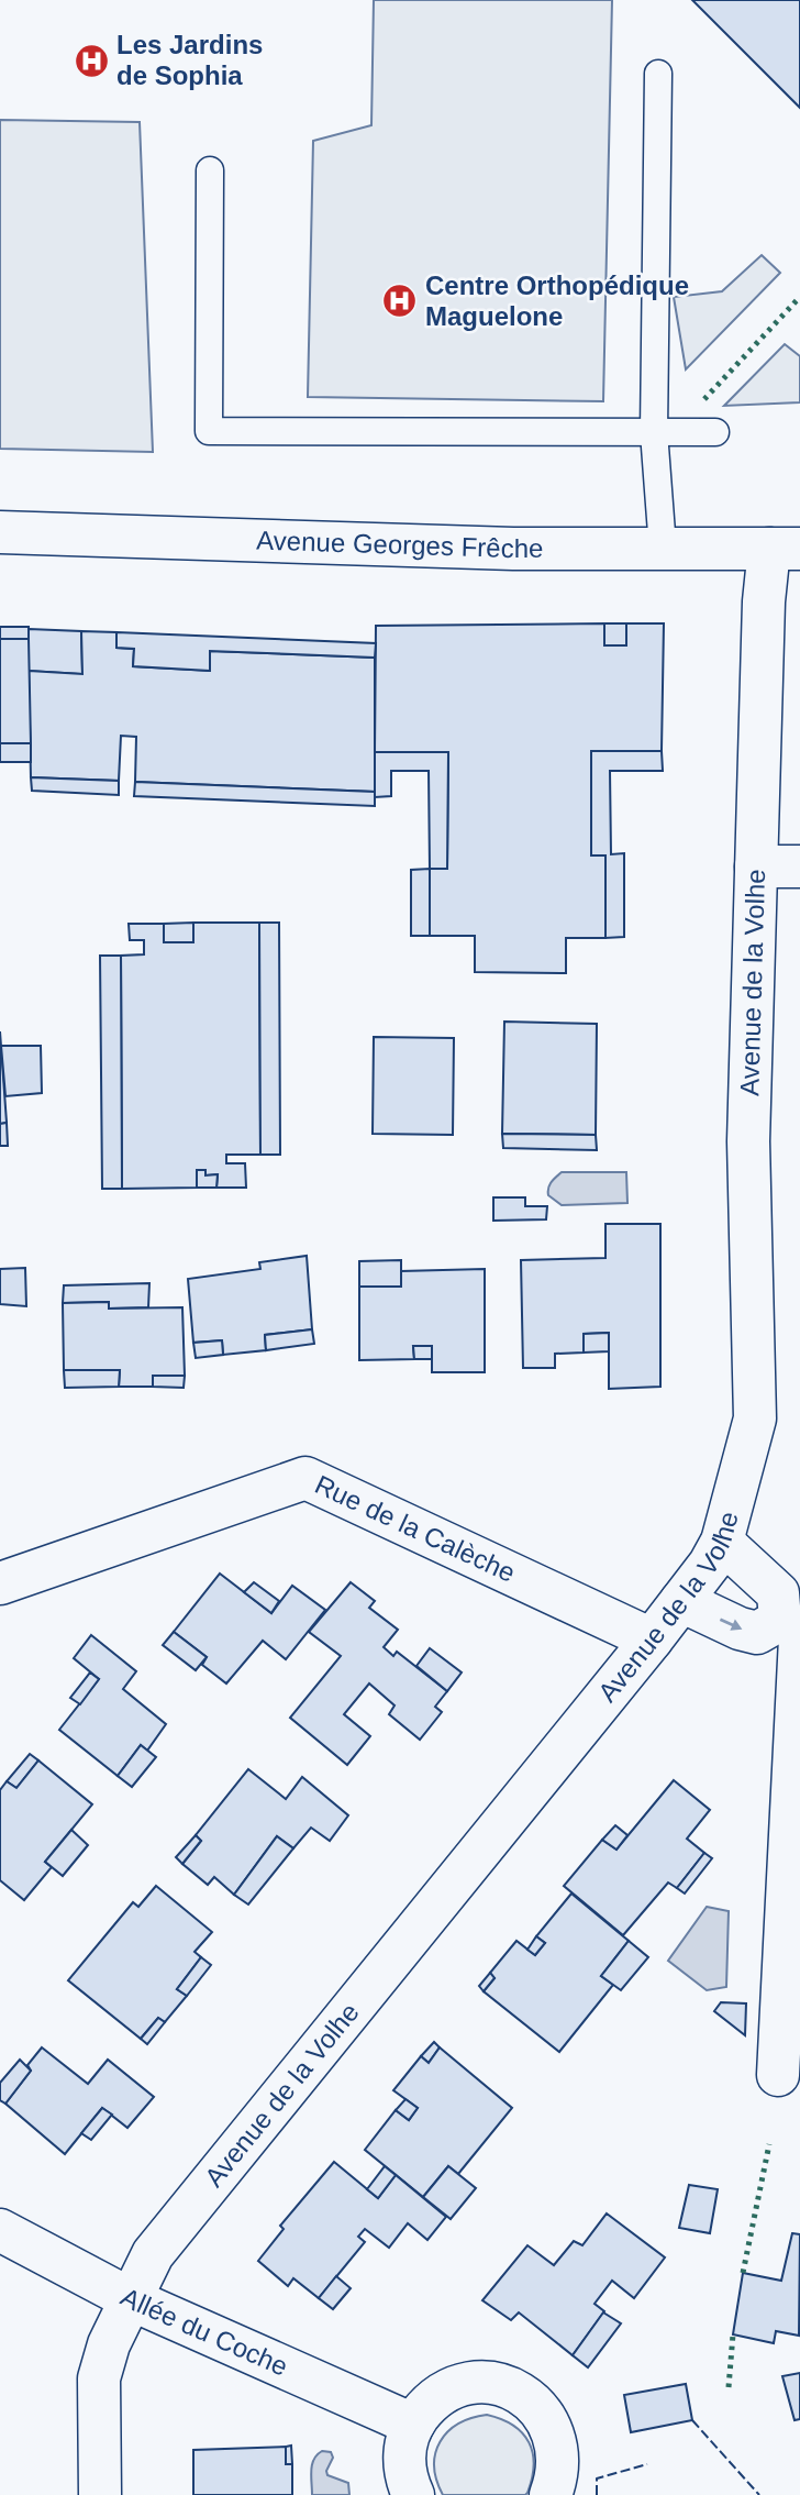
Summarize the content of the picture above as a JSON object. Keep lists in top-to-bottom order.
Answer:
{
  "streets": {
    "street": [
      "Avenue Georges Frêche",
      "Avenue de la Volhe",
      "Rue de la Calèche",
      "Allée du Coche"
    ]
  },
  "crossings": [
    ["Avenue Georges Frêche", "Avenue de la Volhe"],
    ["Avenue de la Volhe", "Rue de la Calèche"],
    ["Avenue de la Volhe", "Allée du Coche"]
  ],
  "places": {
    "hospital": ["Les Jardins de Sophia", "Centre Orthopédique Maguelone"]
  }
}
